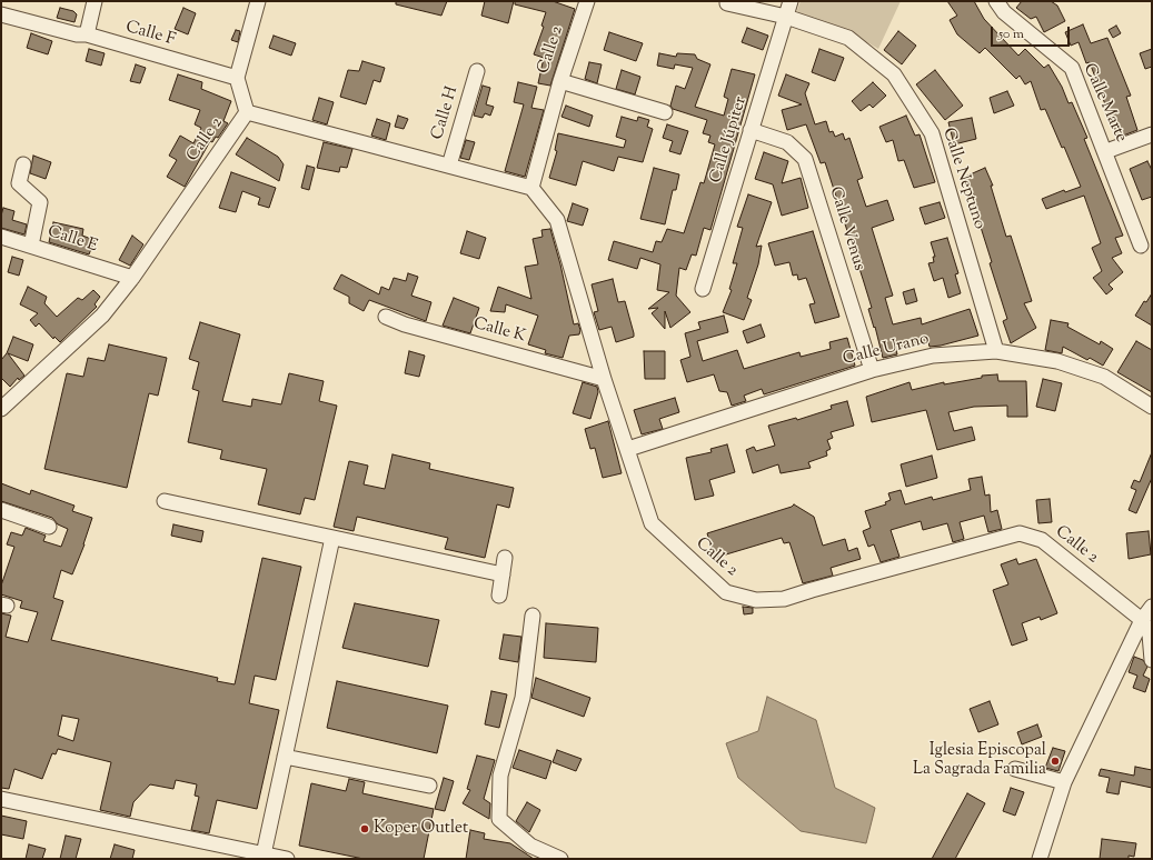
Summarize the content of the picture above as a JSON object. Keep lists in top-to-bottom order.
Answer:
{
  "streets": {
    "street": [
      "Calle F",
      "Calle 2",
      "Calle Marte",
      "Calle H",
      "Calle Júpiter",
      "Calle Neptuno",
      "Calle Venus",
      "Calle E",
      "Calle K",
      "Calle Urano"
    ]
  },
  "crossings": [
    ["Calle 2", "Calle H"],
    ["Calle 2", "Calle E"],
    ["Calle 2", "Calle K"],
    ["Calle 2", "Calle Urano"],
    ["Calle Júpiter", "Calle Neptuno"],
    ["Calle Júpiter", "Calle Venus"],
    ["Calle Neptuno", "Calle Urano"],
    ["Calle Venus", "Calle Urano"]
  ],
  "places": ["Iglesia Episcopal La Sagrada Familia", "Koper Outlet"],
  "scale_bar": "50 m"
}
